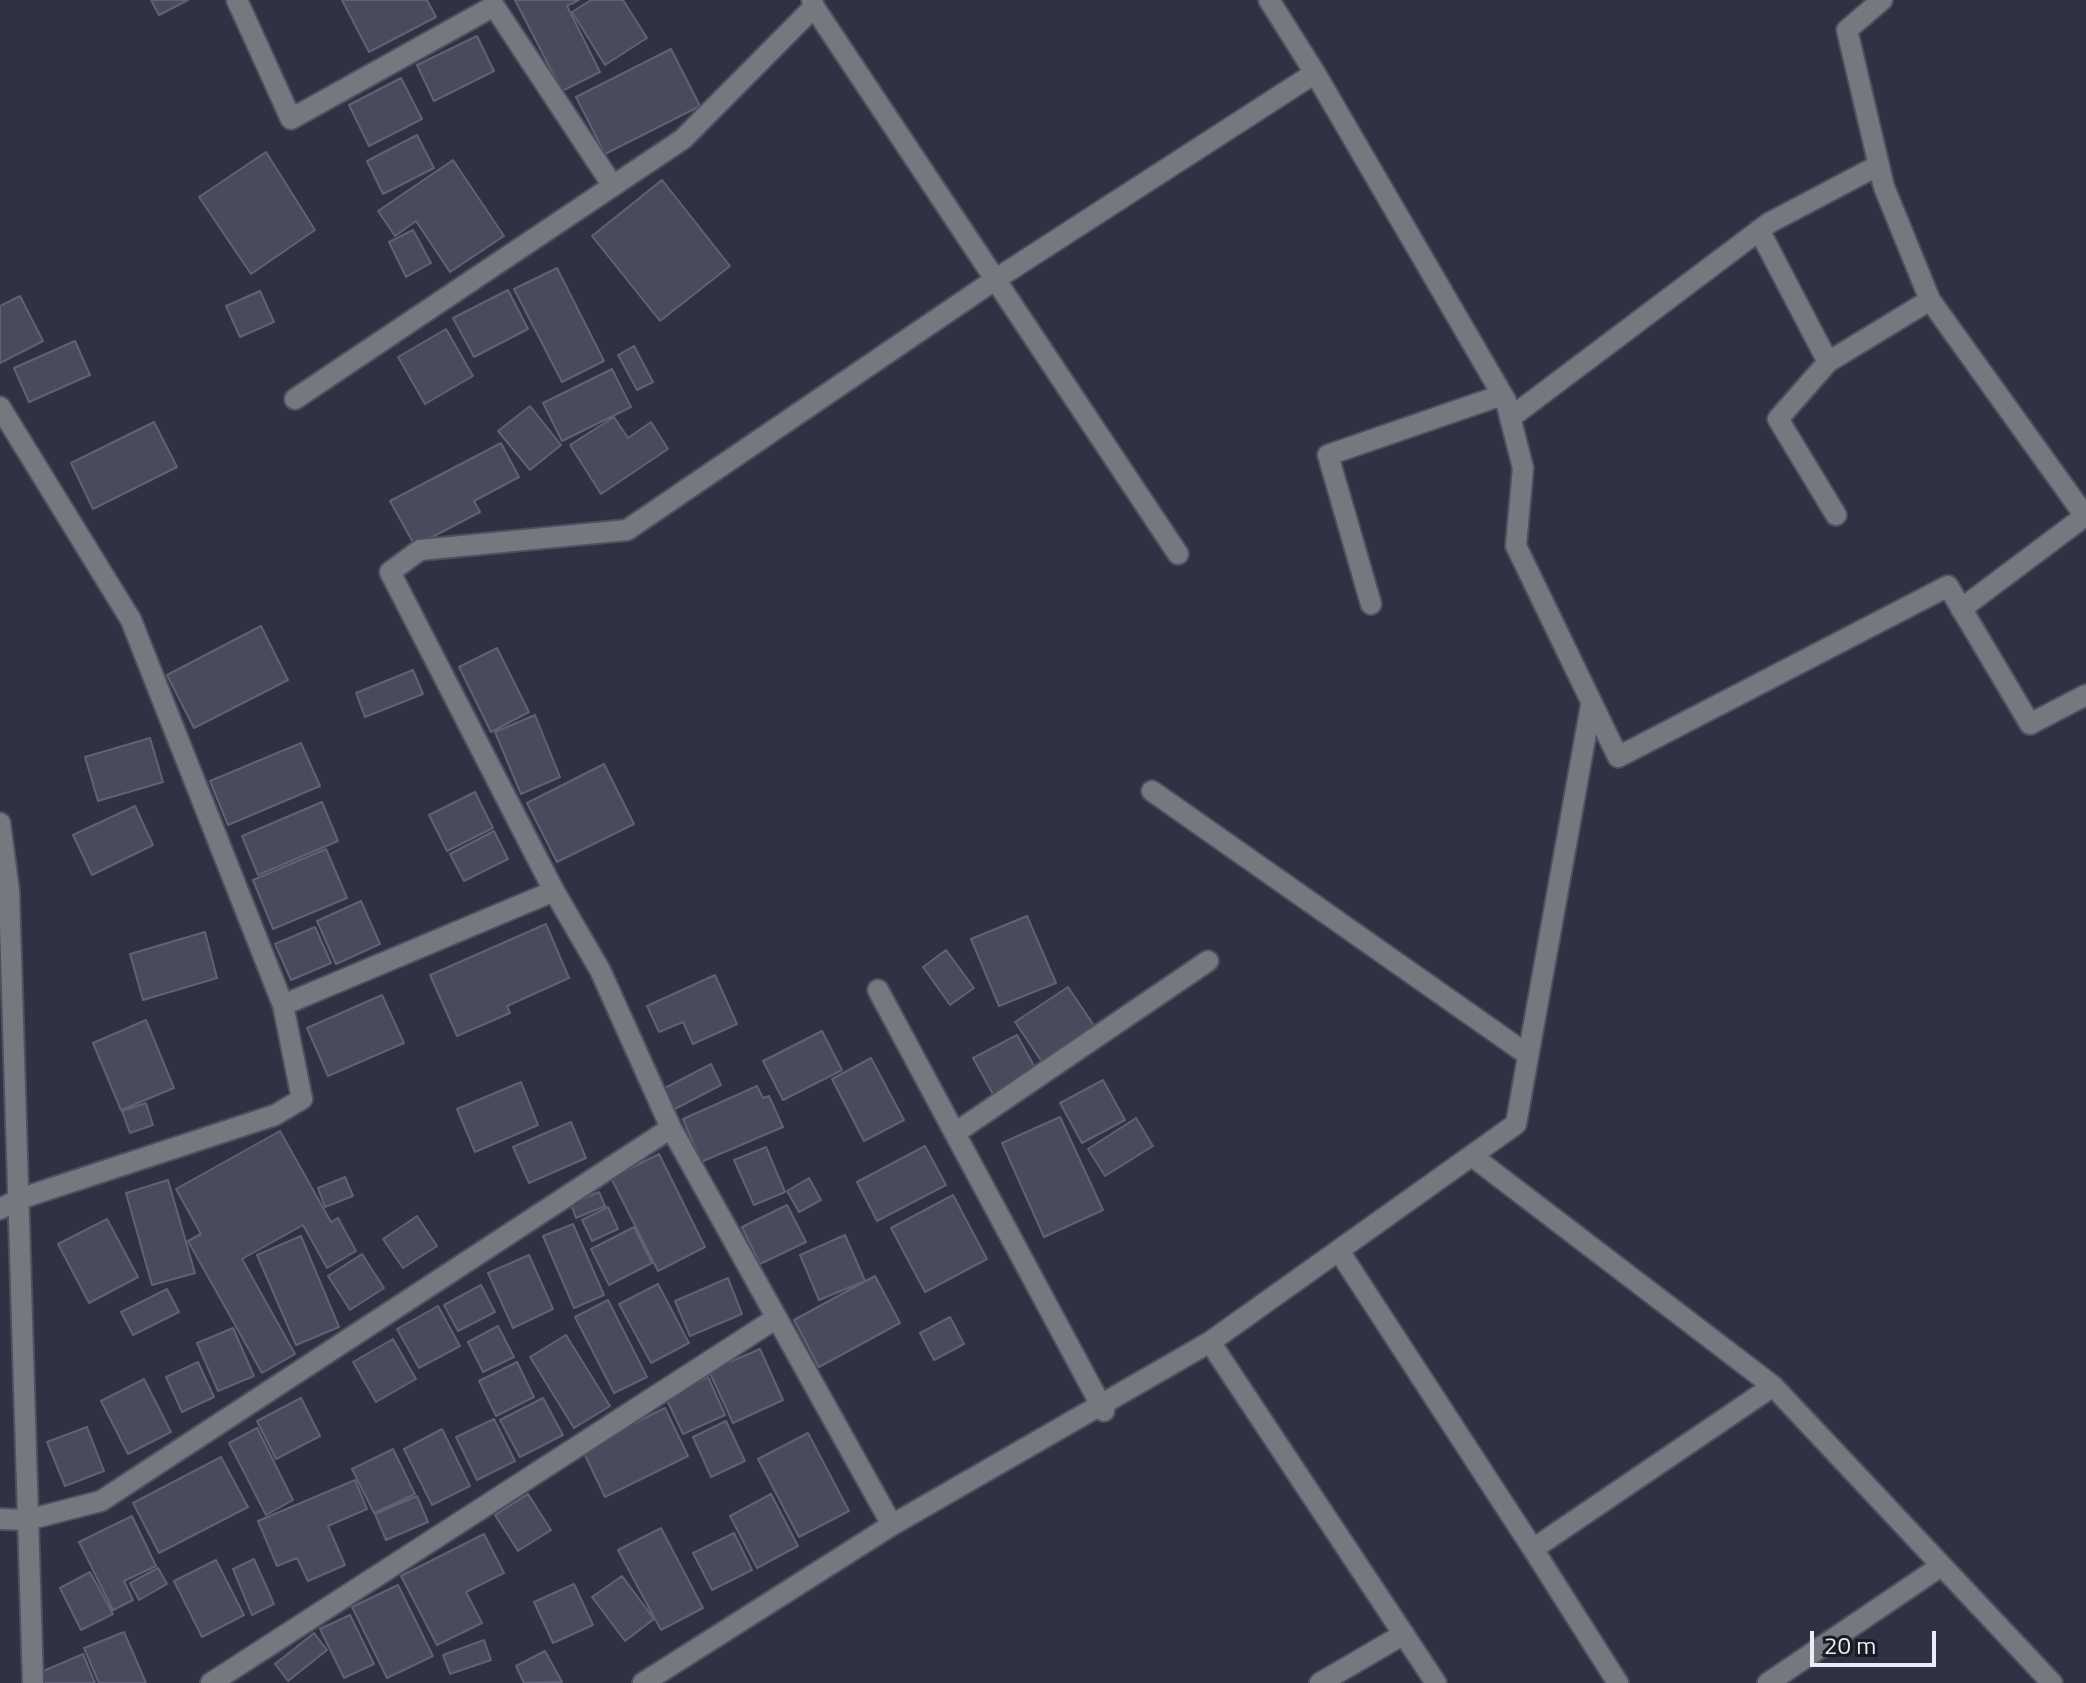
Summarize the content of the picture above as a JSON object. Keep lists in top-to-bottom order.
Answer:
{
  "scale_bar": "20 m"
}
